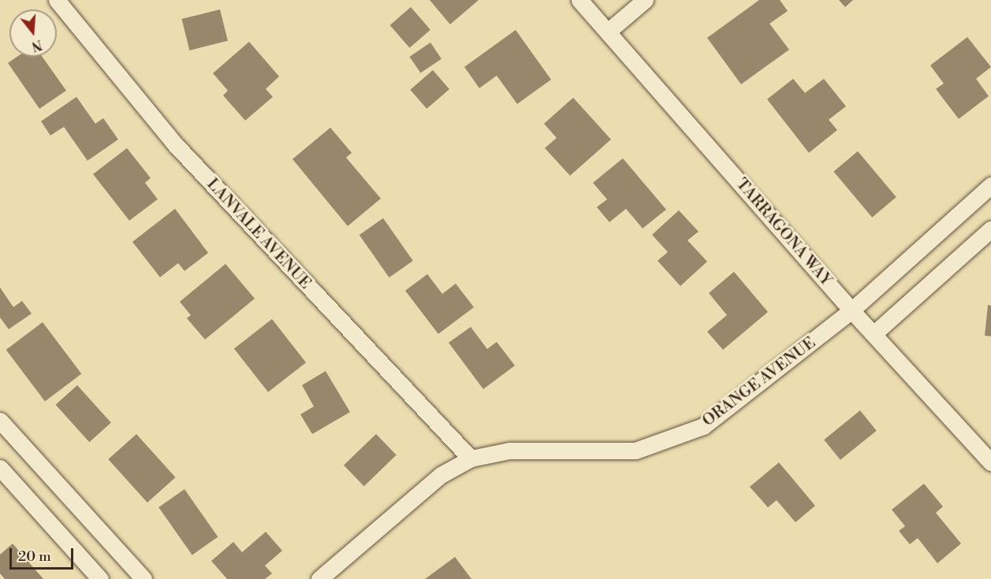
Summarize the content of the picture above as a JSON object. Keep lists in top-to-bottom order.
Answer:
{
  "streets": {
    "street": ["TARRAGONA WAY", "LANVALE AVENUE", "ORANGE AVENUE"]
  },
  "crossings": [
    ["TARRAGONA WAY", "ORANGE AVENUE"],
    ["LANVALE AVENUE", "ORANGE AVENUE"]
  ],
  "scale_bar": "20 m",
  "north": "bottom"
}
